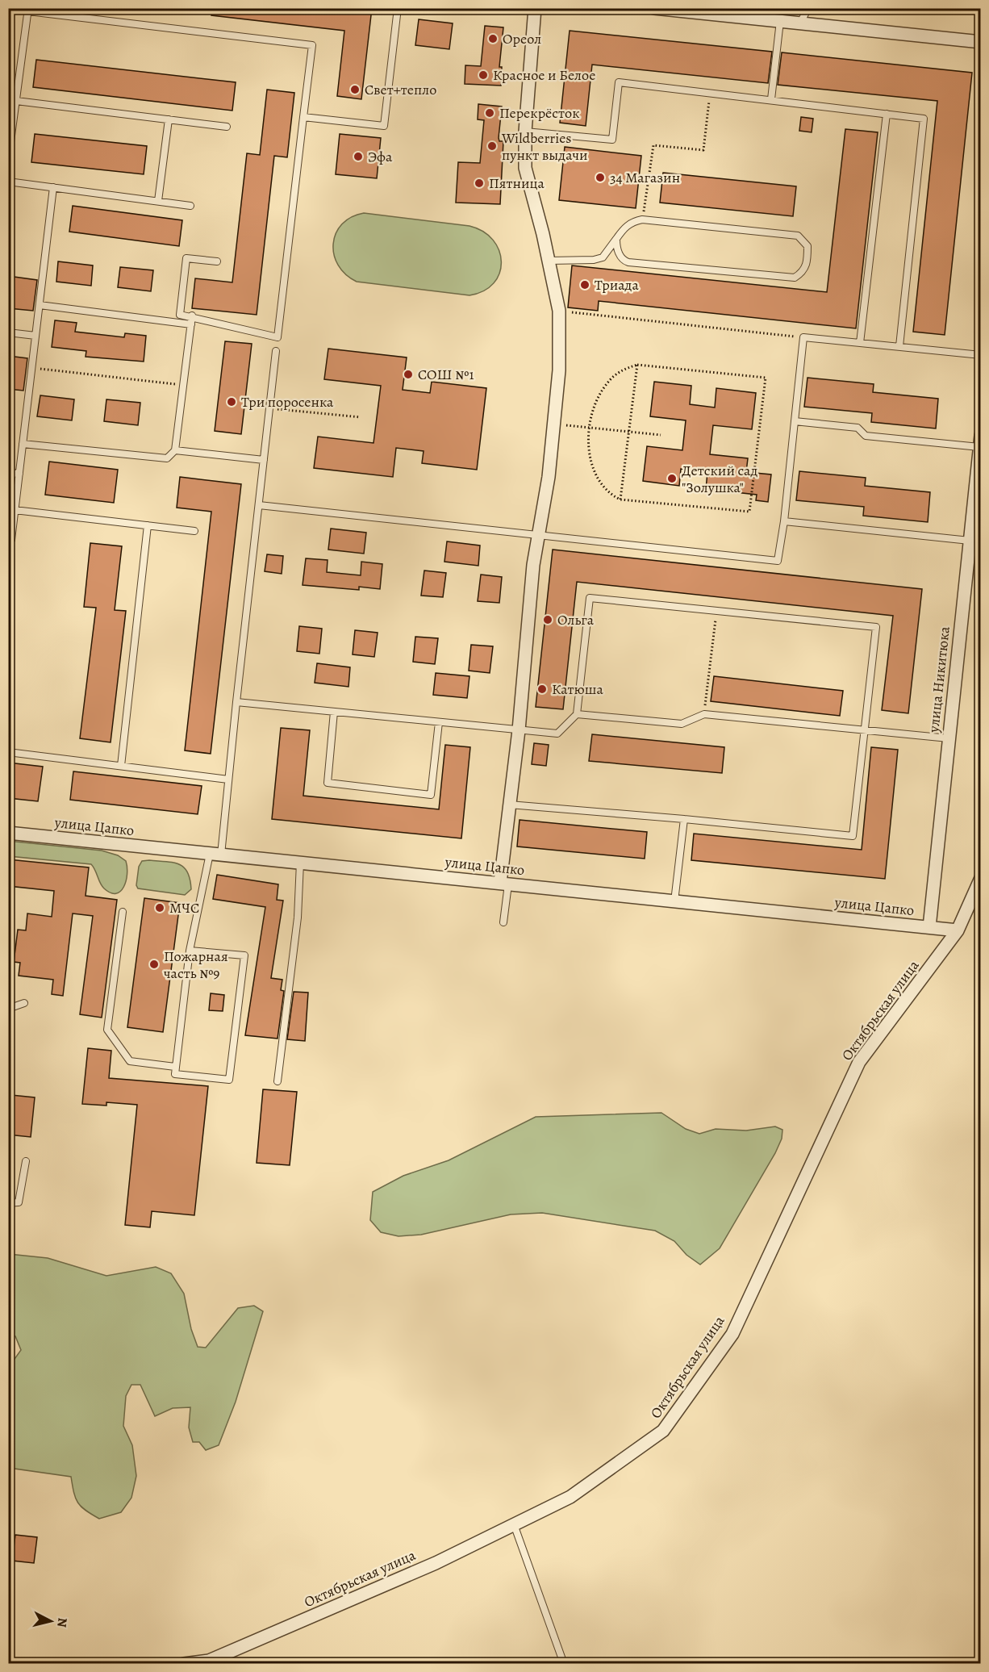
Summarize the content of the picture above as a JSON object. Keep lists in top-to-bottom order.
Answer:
{
  "streets": {
    "street": ["улица Никитюка", "улица Цапко", "Октябрьская улица"]
  },
  "crossings": [
    ["улица Никитюка", "улица Цапко"],
    ["улица Цапко", "Октябрьская улица"]
  ],
  "places": [
    "Ореол",
    "Красное и Белое",
    "Свет+тепло",
    "Перекрёсток",
    "Wildberries пункт выдачи",
    "Эфа",
    "34 Магазин",
    "Пятница",
    "Триада",
    "СОШ №1",
    "Три поросенка",
    "Детский сад \"Золушка\"",
    "Ольга",
    "Катюша",
    "МЧС",
    "Пожарная часть №9"
  ],
  "north": "right"
}
